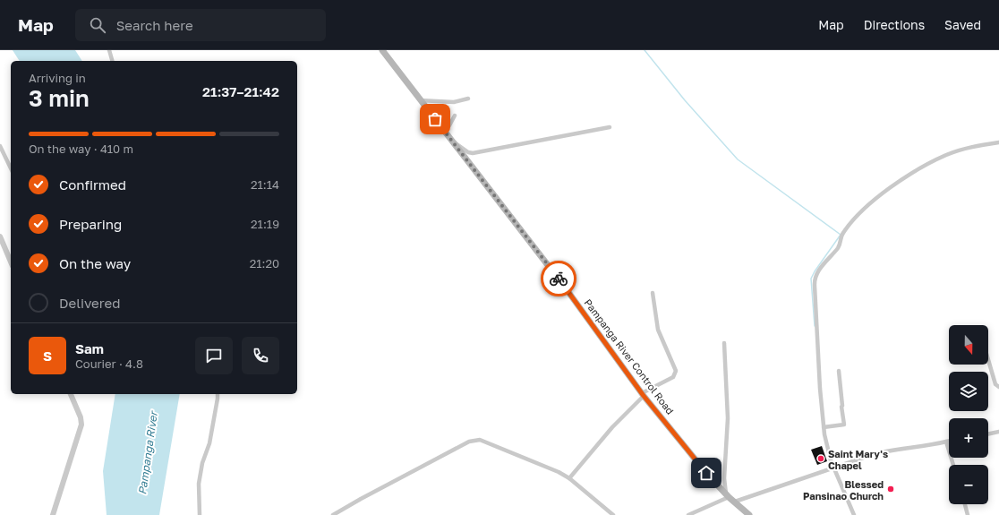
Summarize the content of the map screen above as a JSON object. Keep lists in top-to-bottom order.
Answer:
{
  "streets": {
    "main road": ["Pampanga River Control Road"]
  },
  "water": ["Pampanga River"],
  "places": ["Saint Mary's Chapel", "Blessed Pansinao Church"],
  "north": "bottom",
  "page": {
    "header": "Map",
    "search": "Search here",
    "nav": ["Map", "Directions", "Saved"],
    "heading": ["3 min", "Arriving in", "21:37–21:42"],
    "panel": ["Sam", "Courier · 4.8"],
    "bar": "On the way · 410 m",
    "list": [
      ["Confirmed", "21:14"],
      ["Preparing", "21:19"],
      ["On the way", "21:20"],
      "Delivered"
    ],
    "map_buttons": ["+", "−"],
    "round": "S"
  }
}
